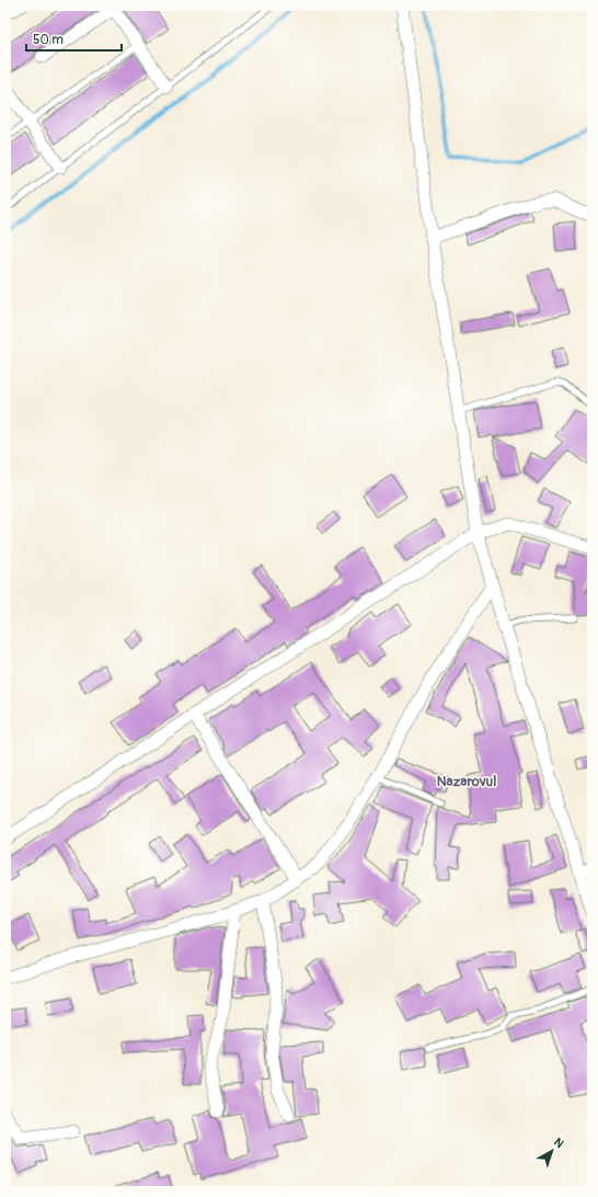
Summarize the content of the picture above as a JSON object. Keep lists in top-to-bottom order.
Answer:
{
  "districts": ["Nazarovul"],
  "scale_bar": "50 m",
  "north": "top right"
}
